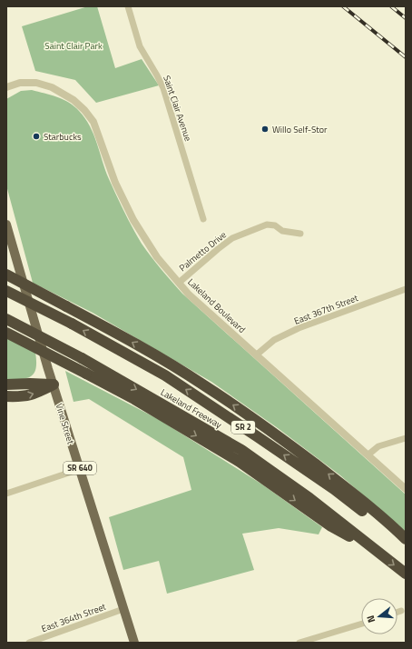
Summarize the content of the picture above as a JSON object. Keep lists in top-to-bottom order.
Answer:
{
  "streets": {
    "highway": ["Lakeland Freeway", "SR 2"],
    "main road": ["Vine Street", "SR 640"],
    "street": [
      "Saint Clair Avenue",
      "Palmetto Drive",
      "Lakeland Boulevard",
      "East 367th Street",
      "East 364th Street"
    ]
  },
  "crossings": [
    ["Palmetto Drive", "Lakeland Boulevard"],
    ["Lakeland Boulevard", "East 367th Street"],
    ["Vine Street", "East 364th Street"]
  ],
  "parks": ["Saint Clair Park"],
  "places": ["Willo Self-Stor", "Starbucks"],
  "north": "left"
}
